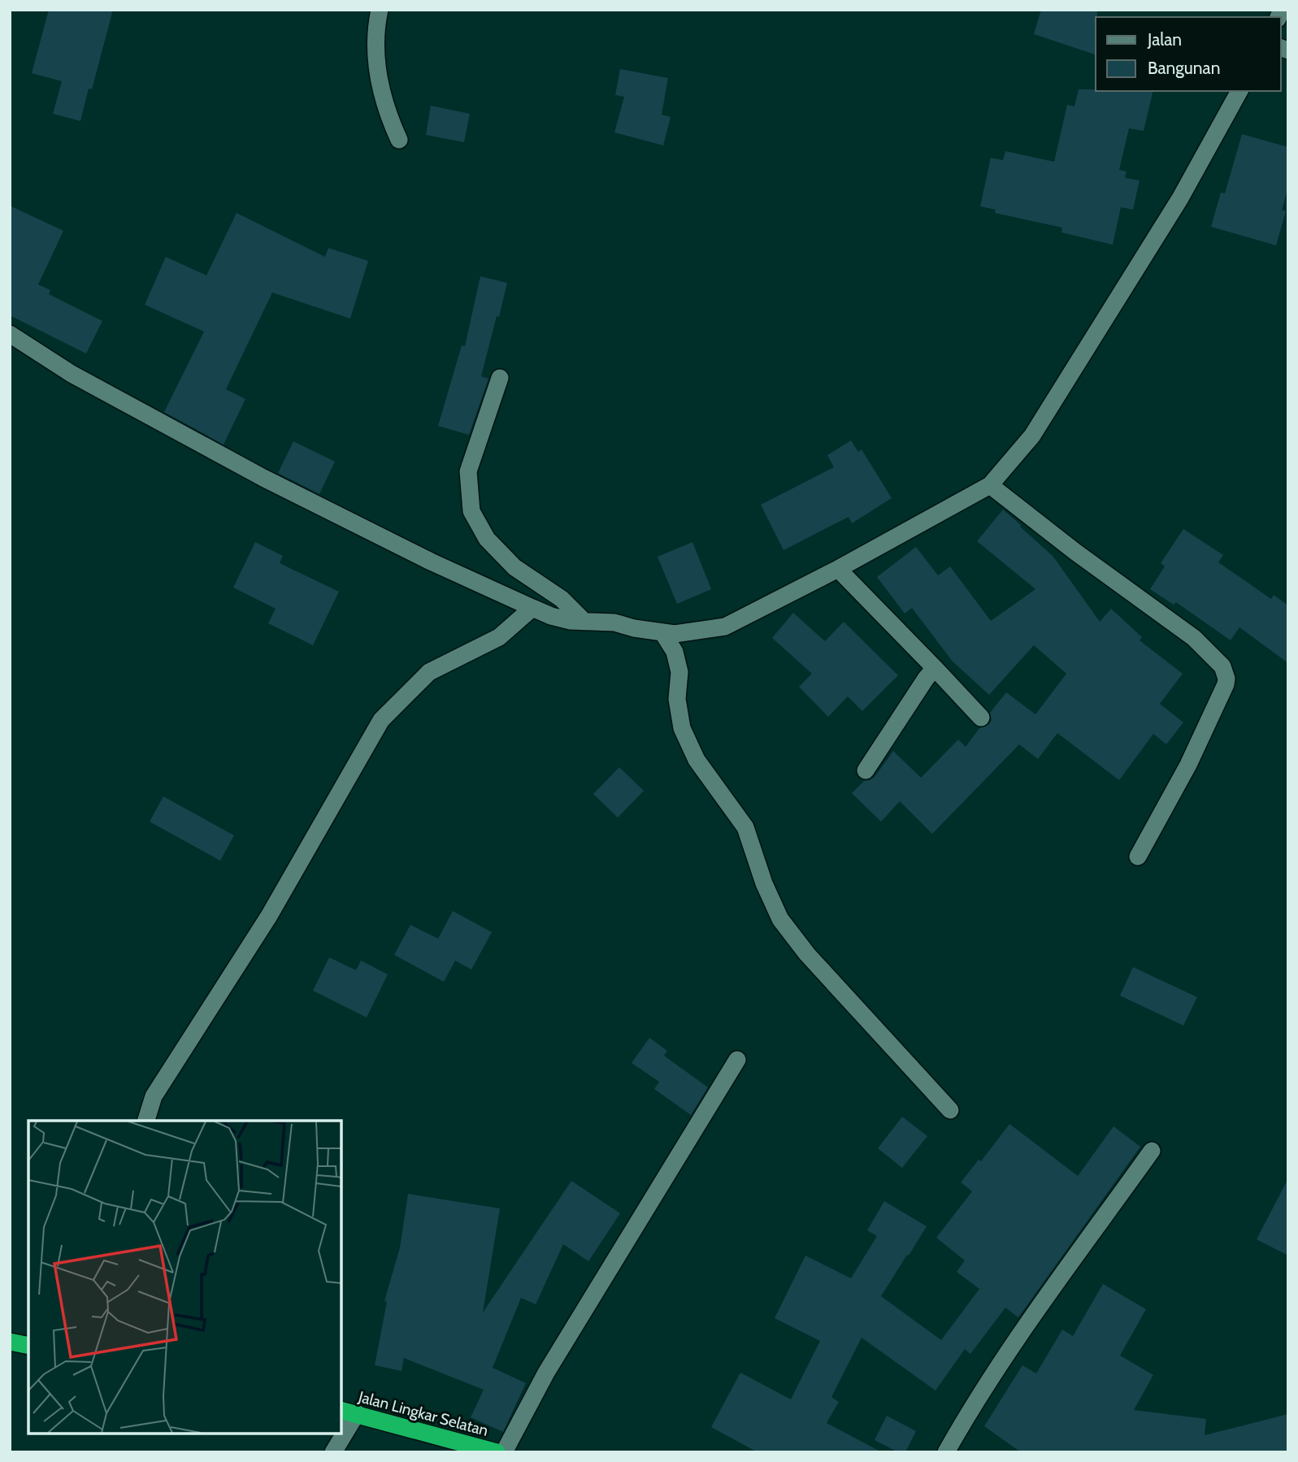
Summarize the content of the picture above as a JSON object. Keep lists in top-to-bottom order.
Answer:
{
  "streets": {
    "highway": ["Jalan Lingkar Selatan"]
  },
  "legend": ["Jalan", "Bangunan"]
}
